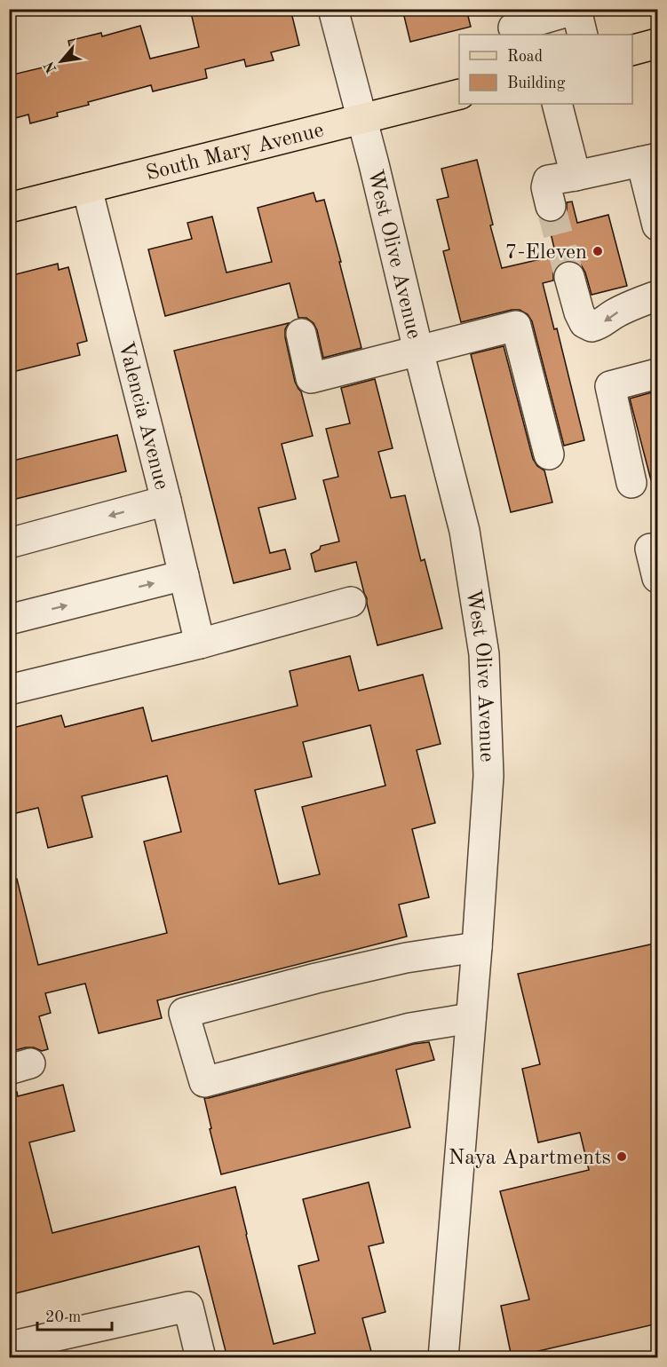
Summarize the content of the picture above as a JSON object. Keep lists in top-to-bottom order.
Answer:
{
  "streets": {
    "main road": ["South Mary Avenue"],
    "street": ["West Olive Avenue", "Valencia Avenue"]
  },
  "crossings": [
    ["South Mary Avenue", "West Olive Avenue"],
    ["South Mary Avenue", "Valencia Avenue"]
  ],
  "places": ["7-Eleven", "Naya Apartments"],
  "legend": ["Road", "Building"],
  "scale_bar": "20 m",
  "north": "bottom left"
}
